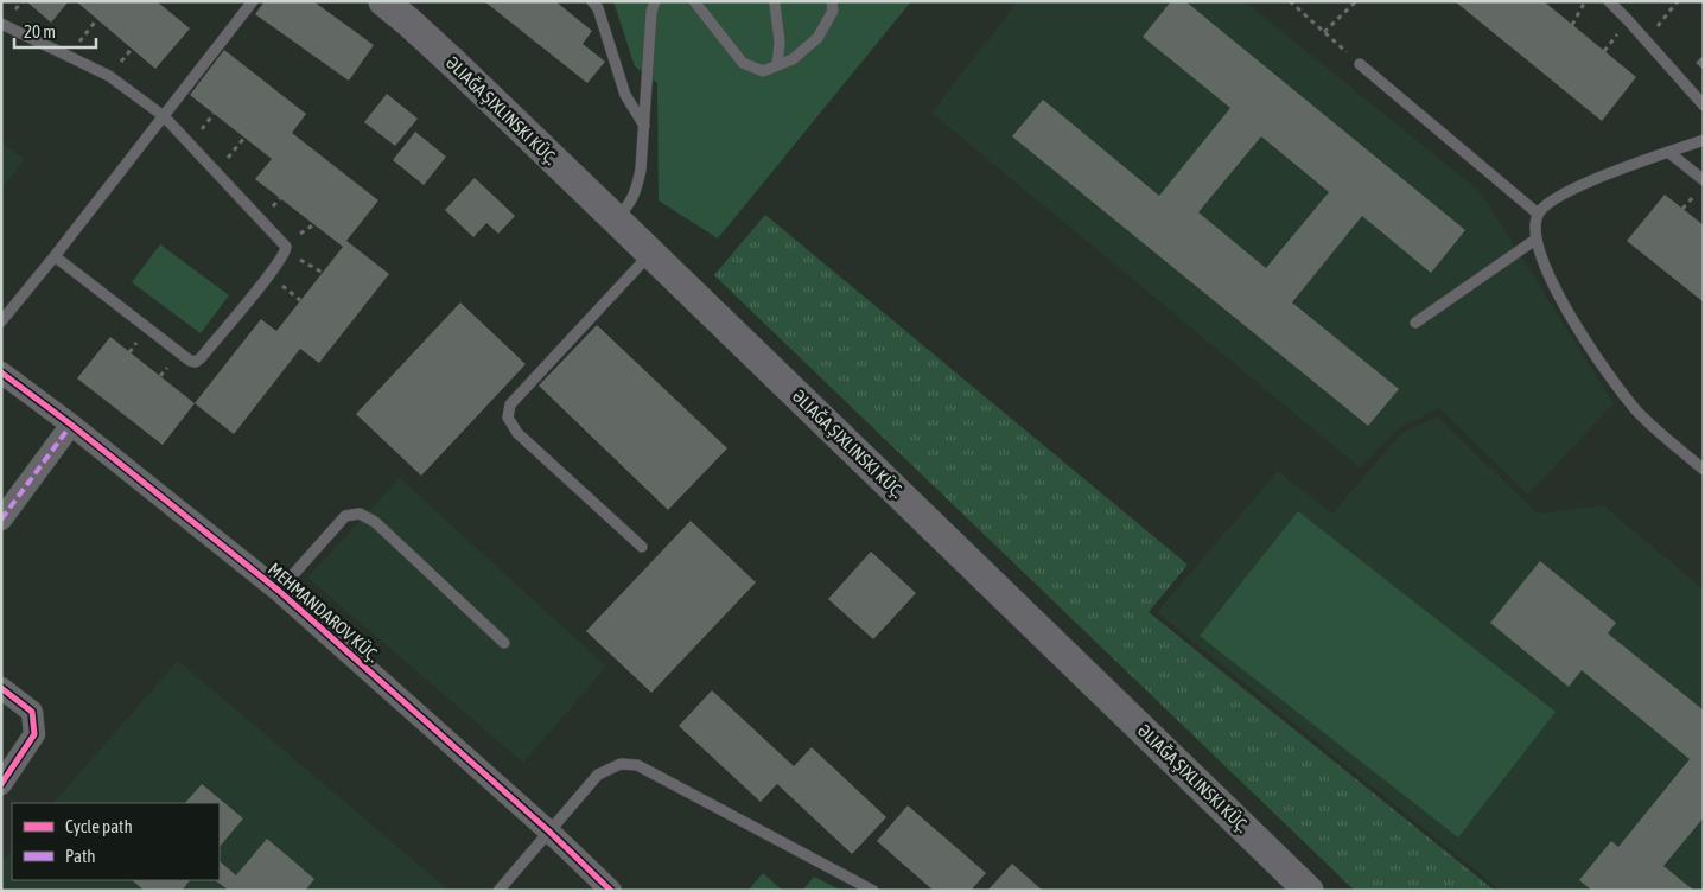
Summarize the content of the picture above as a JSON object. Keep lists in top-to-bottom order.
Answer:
{
  "streets": {
    "street": ["MEHMANDAROV KÜÇ."]
  },
  "legend": ["Cycle path", "Path"],
  "scale_bar": "20 m"
}
